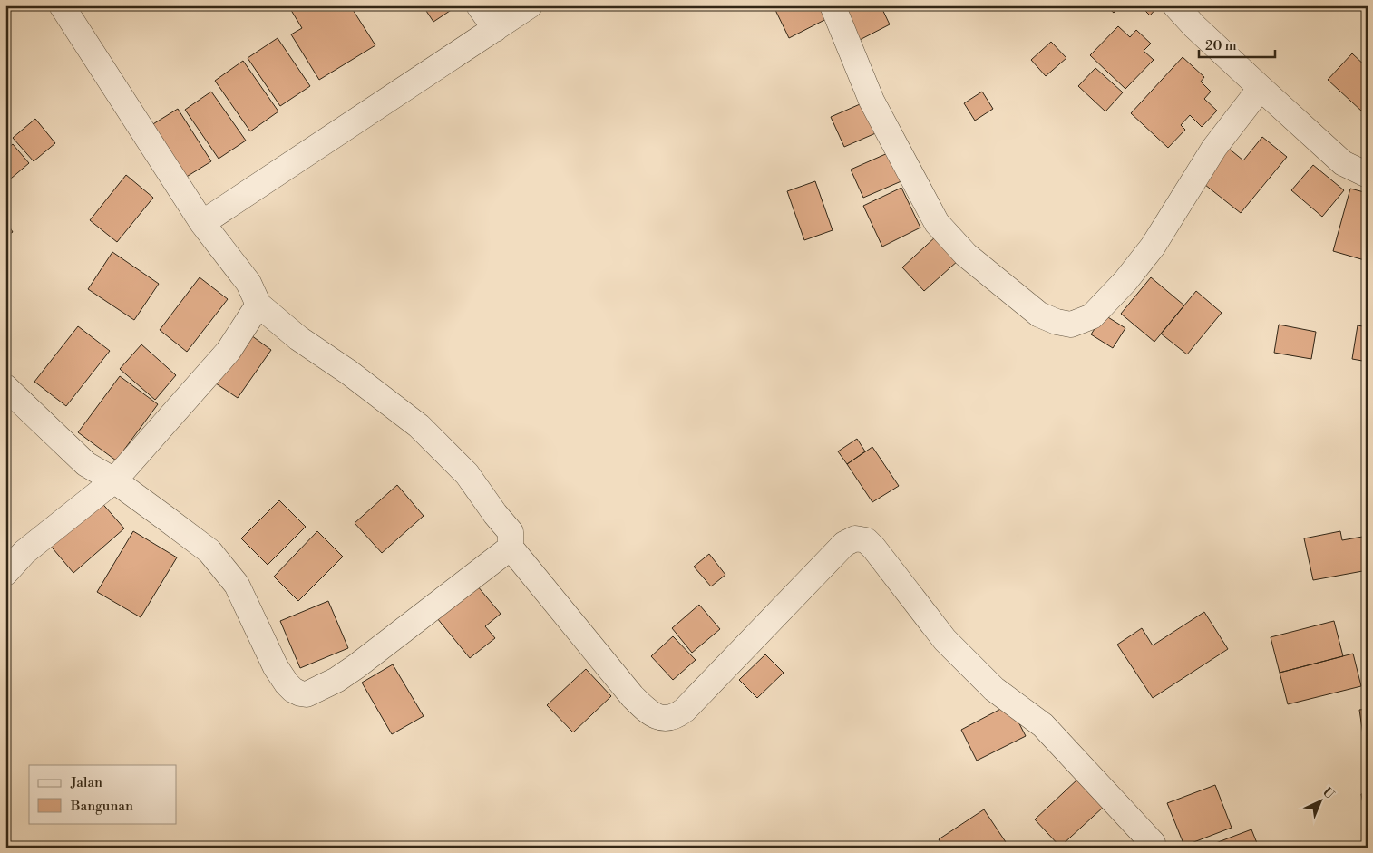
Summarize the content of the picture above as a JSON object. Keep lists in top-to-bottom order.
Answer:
{
  "legend": ["Jalan", "Bangunan"],
  "scale_bar": "20 m",
  "north": "top right"
}
